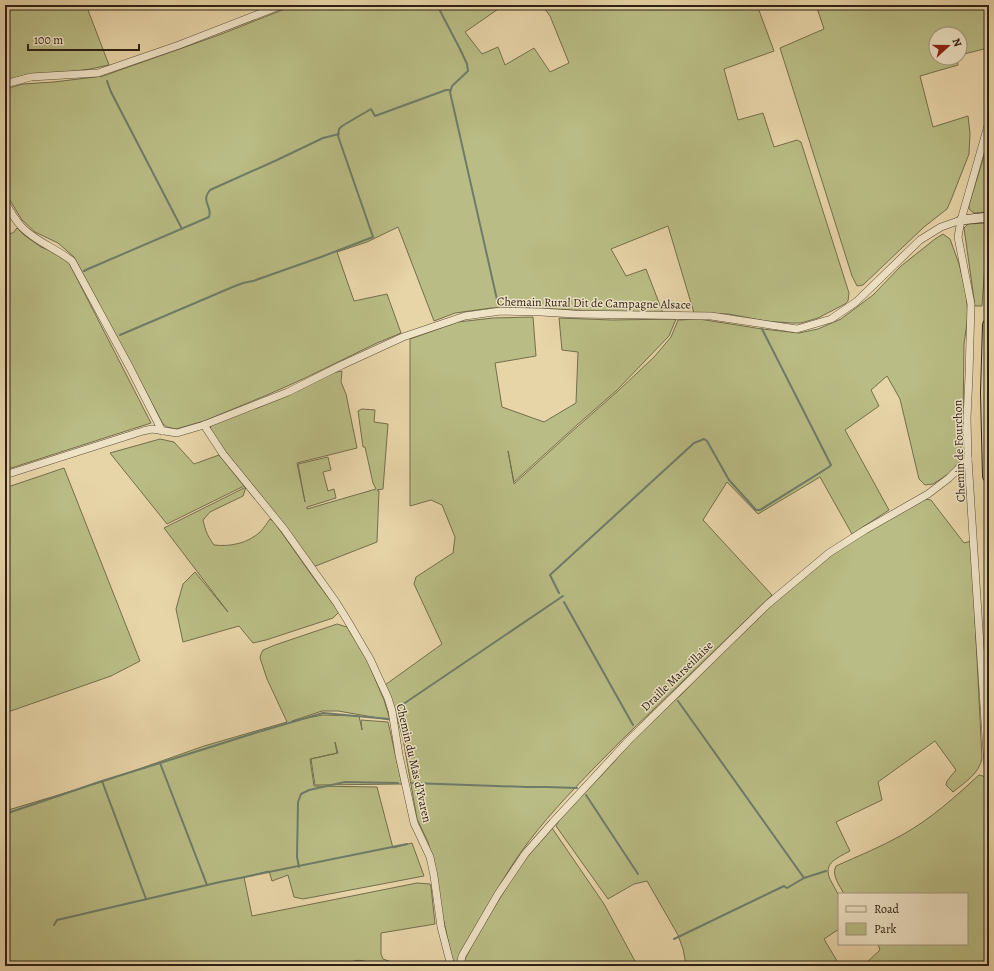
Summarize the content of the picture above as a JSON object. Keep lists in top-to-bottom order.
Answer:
{
  "streets": {
    "street": [
      "Chemain Rural Dit de Campagne Alsace",
      "Chemin de Fourchon",
      "Draille Marseillaise",
      "Chemin du Mas d'Yvaren"
    ]
  },
  "crossings": [
    ["Chemain Rural Dit de Campagne Alsace", "Chemin de Fourchon"],
    ["Chemain Rural Dit de Campagne Alsace", "Chemin du Mas d'Yvaren"],
    ["Chemin de Fourchon", "Draille Marseillaise"]
  ],
  "legend": ["Road", "Park"],
  "scale_bar": "100 m",
  "north": "right"
}
